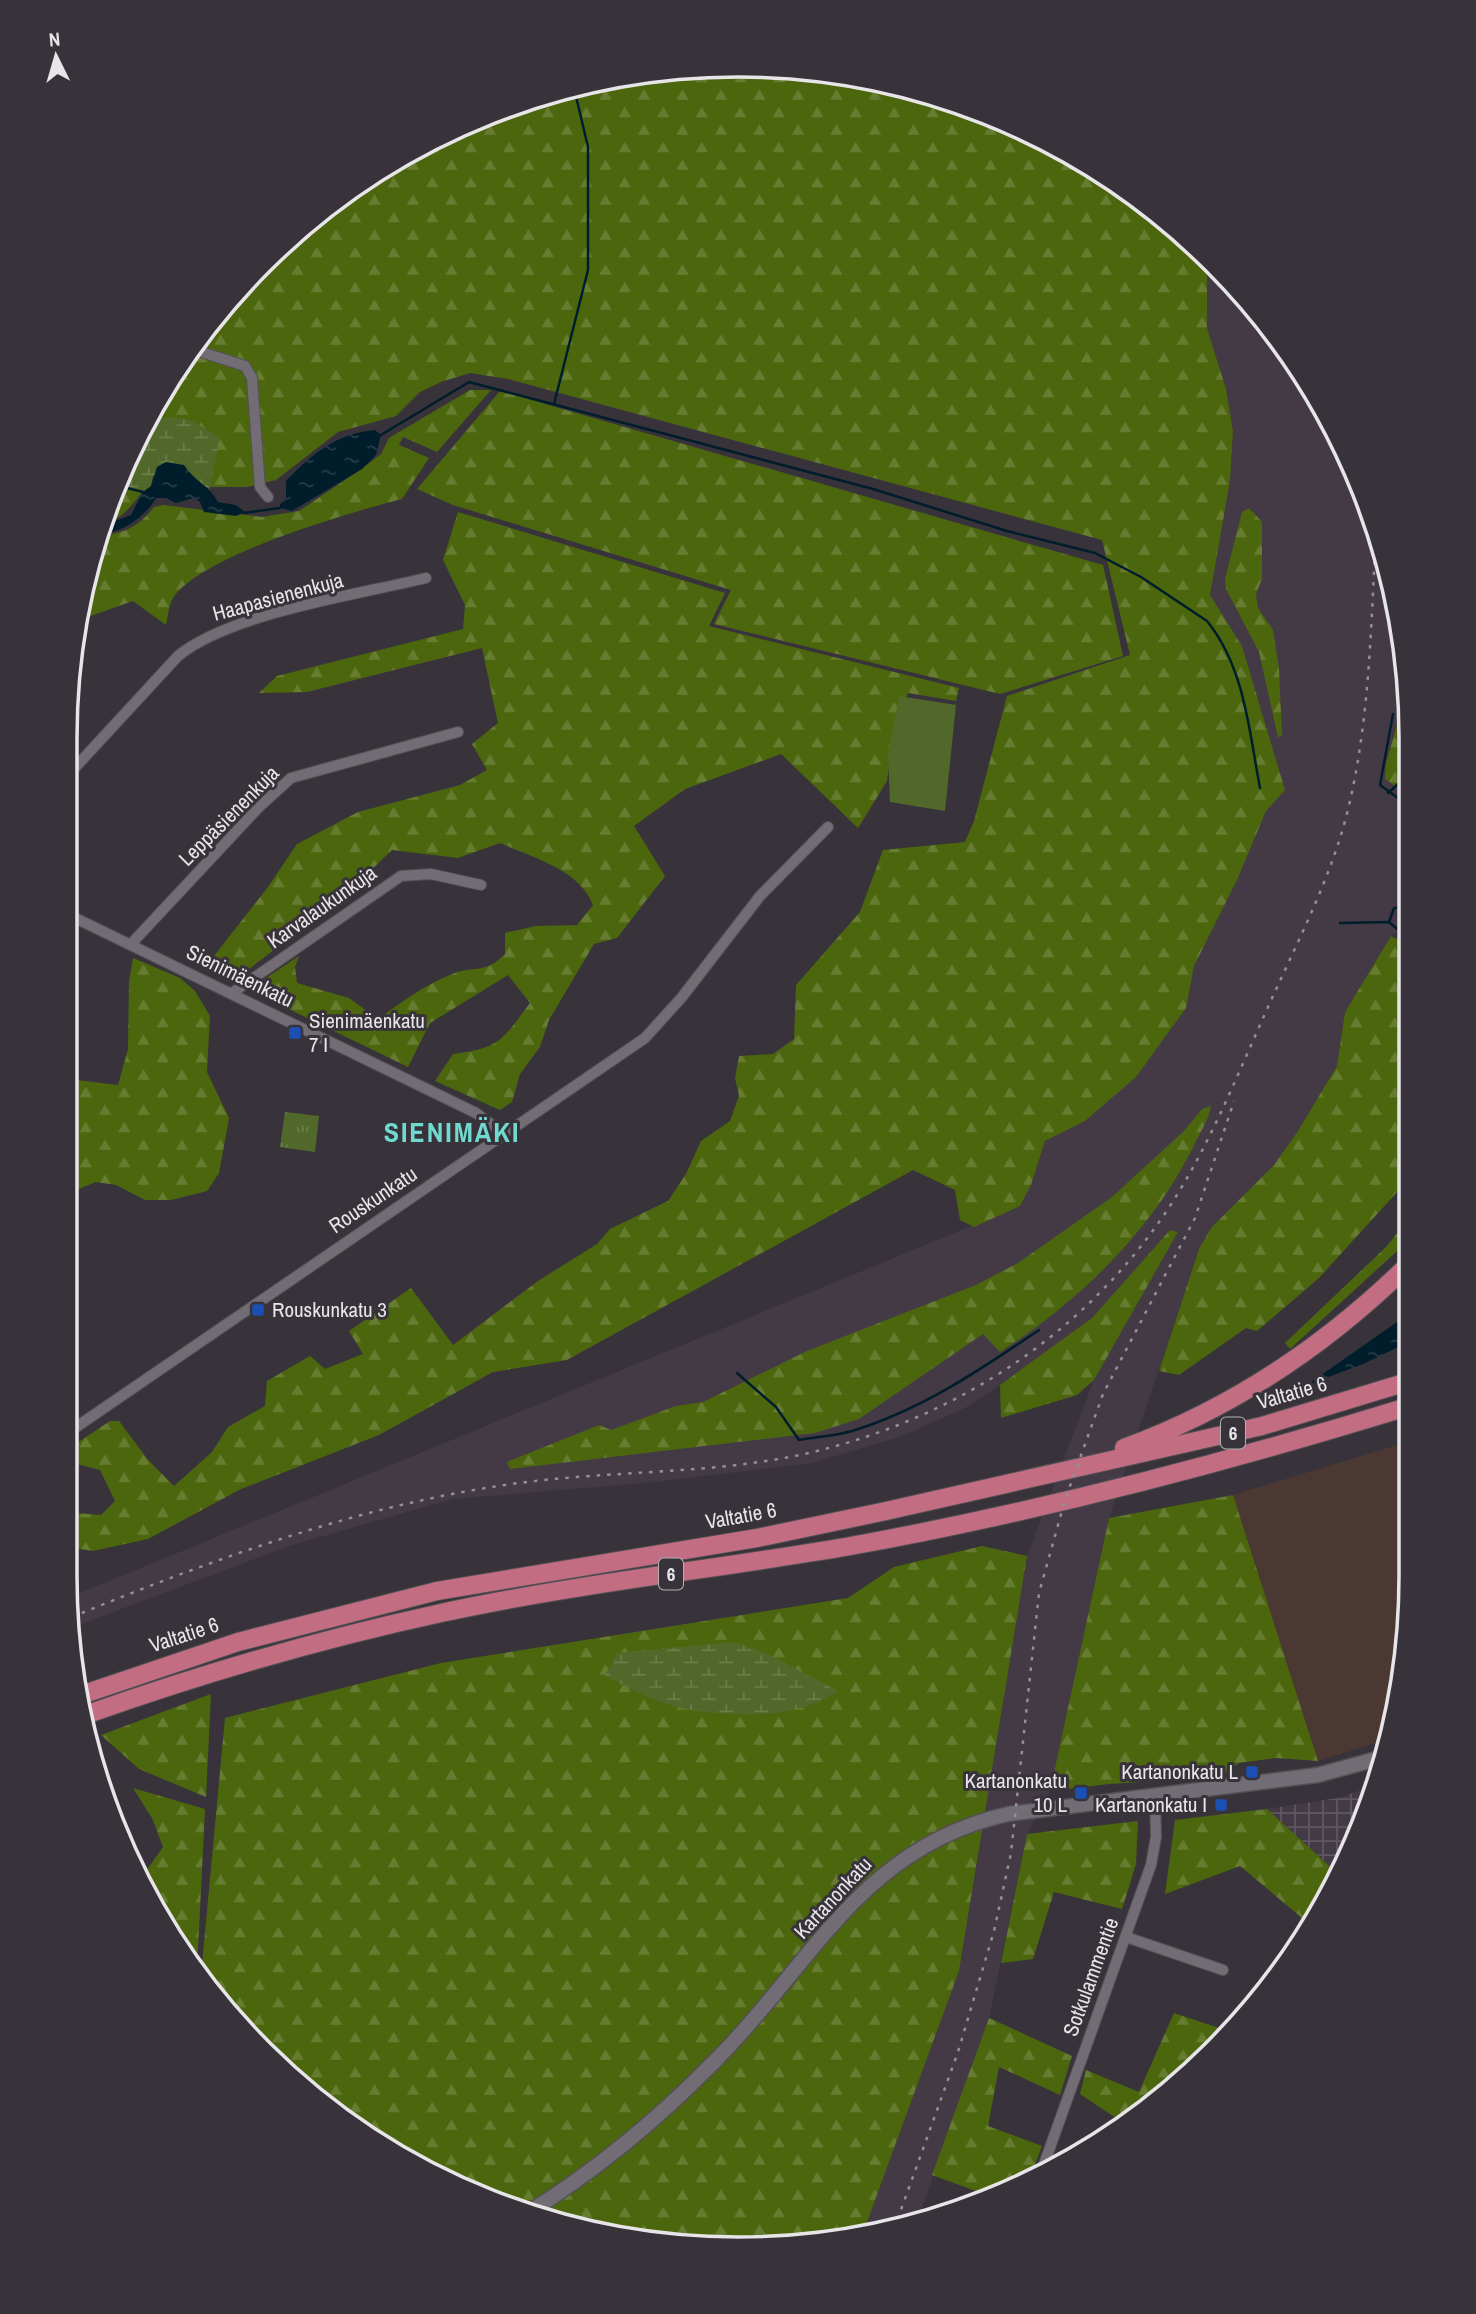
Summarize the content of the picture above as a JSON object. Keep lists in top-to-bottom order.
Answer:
{
  "streets": {
    "highway": ["Valtatie 6", "6"],
    "main road": ["Kartanonkatu"],
    "street": [
      "Haapasienenkuja",
      "Leppäsienenkuja",
      "Karvalaukunkuja",
      "Sienimäenkatu",
      "Rouskunkatu",
      "Sotkulammentie"
    ]
  },
  "crossings": [
    ["Leppäsienenkuja", "Sienimäenkatu"],
    ["Karvalaukunkuja", "Sienimäenkatu"],
    ["Sienimäenkatu", "Rouskunkatu"],
    ["Kartanonkatu", "Sotkulammentie"]
  ],
  "districts": ["SIENIMÄKI"],
  "places": {
    "transit": [
      "Sienimäenkatu 7 I",
      "Rouskunkatu 3",
      "Kartanonkatu L",
      "Kartanonkatu 10 L",
      "Kartanonkatu I"
    ]
  },
  "north": "top"
}
